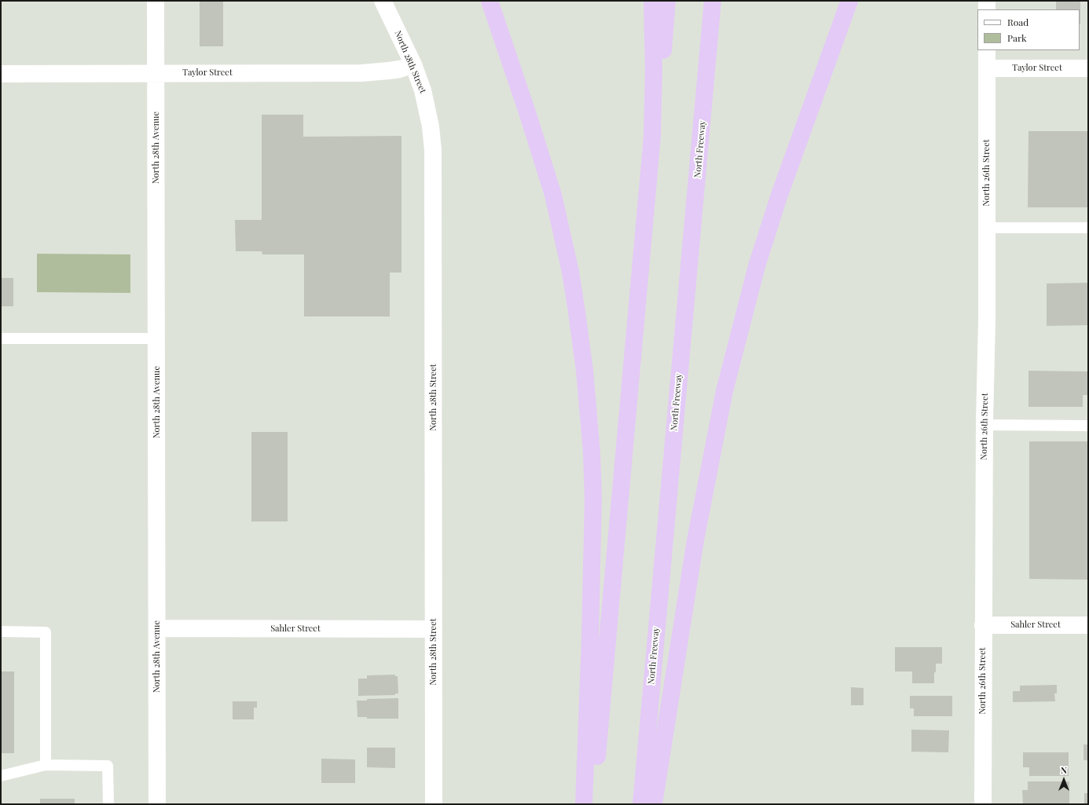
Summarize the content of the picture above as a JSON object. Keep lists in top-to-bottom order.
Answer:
{
  "streets": {
    "highway": ["North Freeway"],
    "street": [
      "North 28th Street",
      "Taylor Street",
      "North 28th Avenue",
      "North 26th Street",
      "Sahler Street"
    ]
  },
  "crossings": [
    ["North 28th Street", "Taylor Street"],
    ["North 28th Street", "Sahler Street"],
    ["Taylor Street", "North 28th Avenue"],
    ["Taylor Street", "North 26th Street"],
    ["North 28th Avenue", "Sahler Street"],
    ["North 26th Street", "Sahler Street"]
  ],
  "legend": ["Road", "Park"],
  "north": "top"
}
